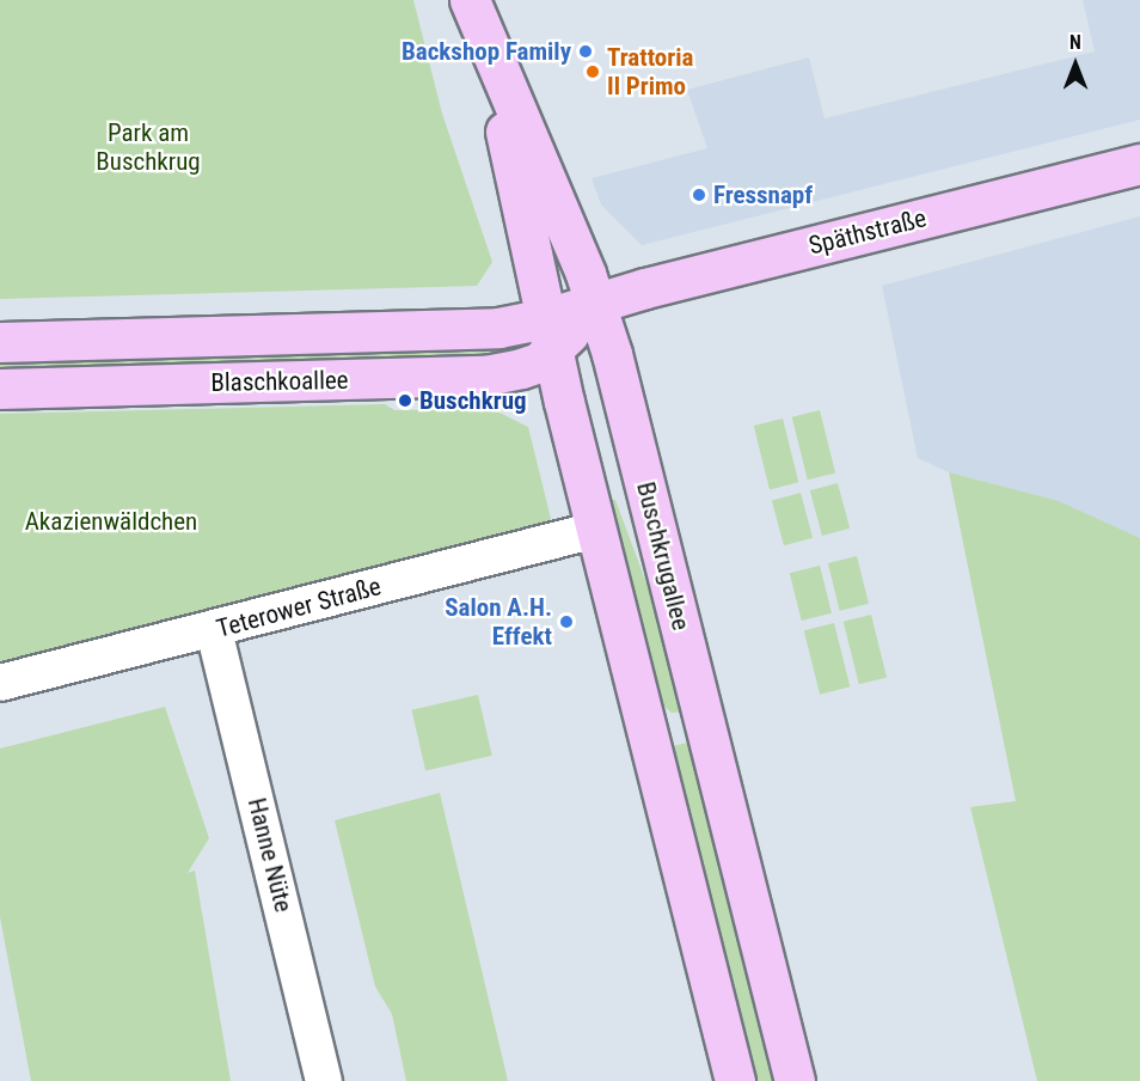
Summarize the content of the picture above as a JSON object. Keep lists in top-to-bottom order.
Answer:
{
  "streets": {
    "main road": ["Späthstraße", "Blaschkoallee", "Buschkrugallee"],
    "street": ["Teterower Straße", "Hanne Nüte"]
  },
  "crossings": [
    ["Späthstraße", "Blaschkoallee"],
    ["Späthstraße", "Buschkrugallee"],
    ["Blaschkoallee", "Buschkrugallee"],
    ["Buschkrugallee", "Teterower Straße"],
    ["Teterower Straße", "Hanne Nüte"]
  ],
  "parks": ["Park am Buschkrug", "Akazienwäldchen"],
  "places": [
    "Backshop Family",
    "Trattoria Il Primo",
    "Fressnapf",
    "Buschkrug",
    "Salon A.H. Effekt"
  ],
  "north": "top"
}
